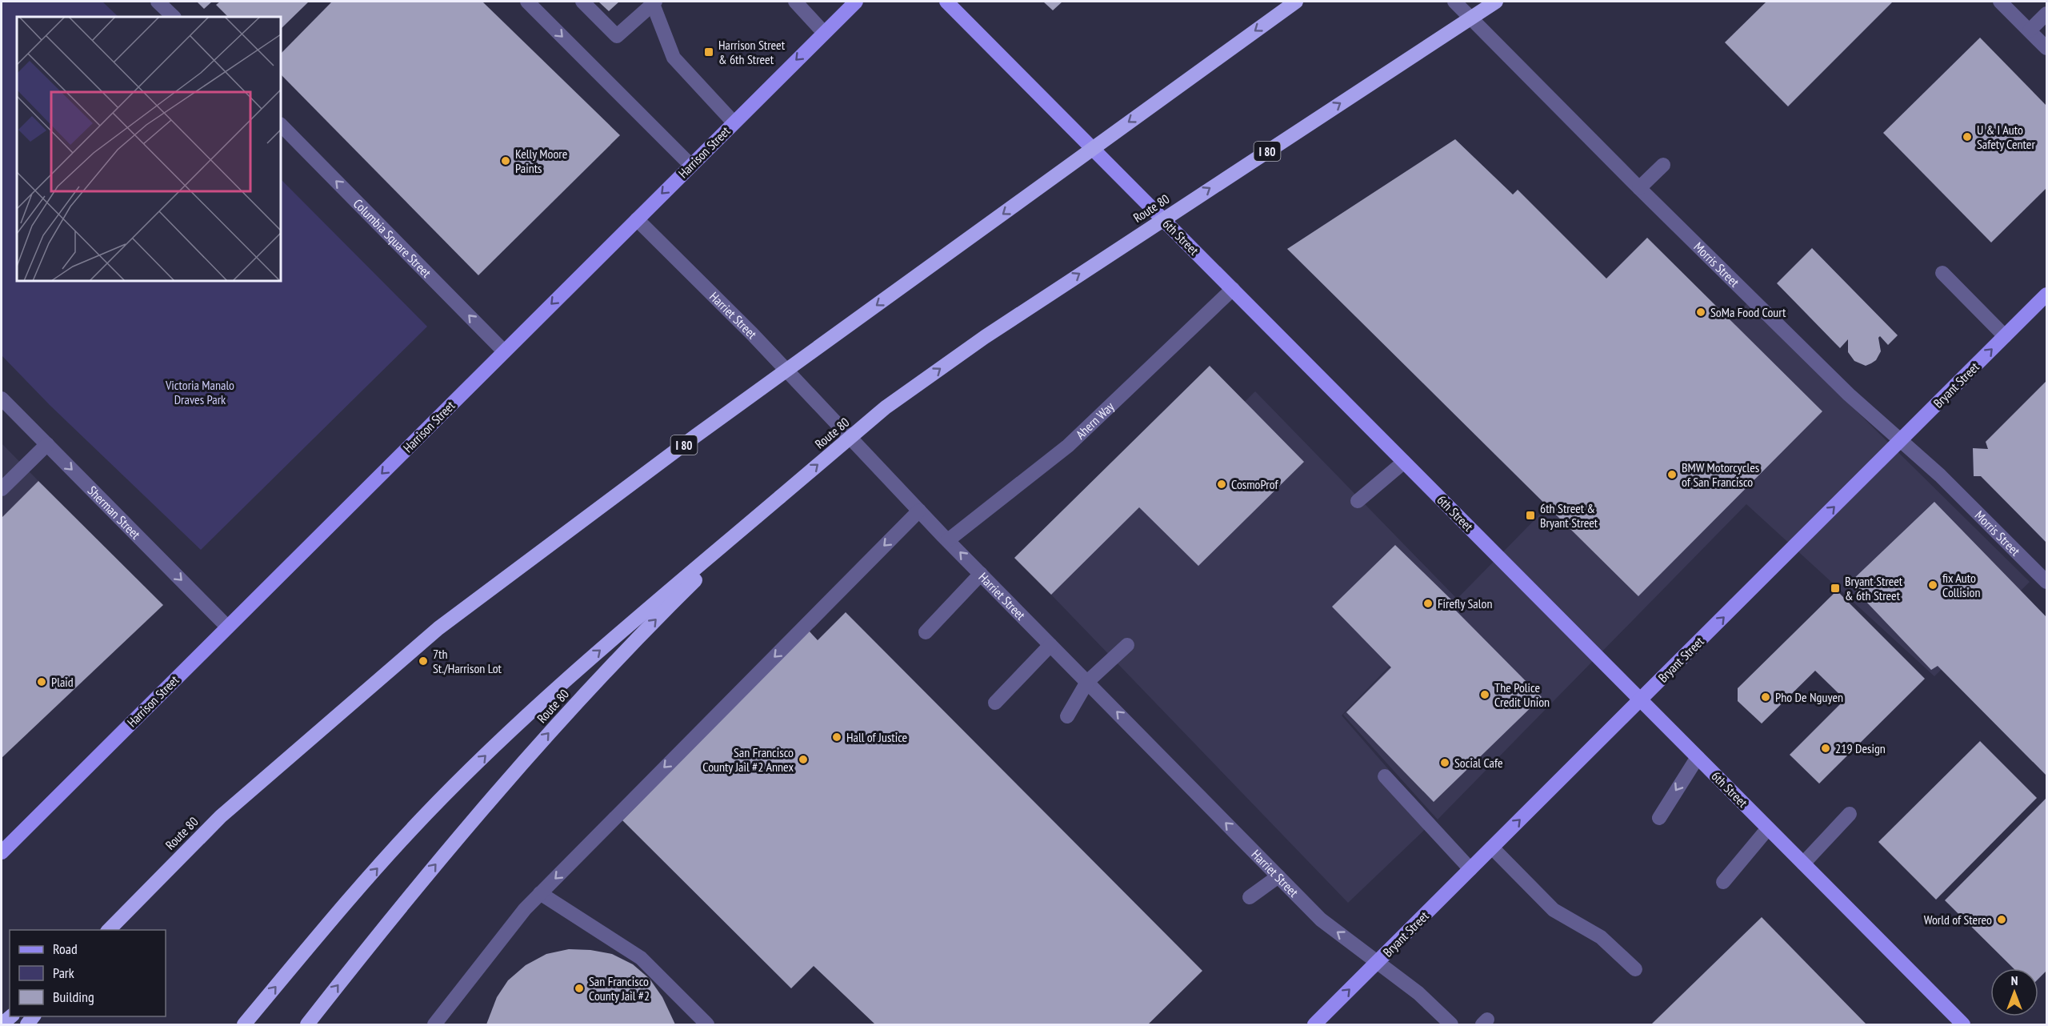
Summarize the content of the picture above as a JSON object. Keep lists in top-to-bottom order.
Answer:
{
  "streets": {
    "highway": ["I 80", "Route 80"],
    "main road": ["Harrison Street", "6th Street", "Bryant Street"],
    "street": [
      "Columbia Square Street",
      "Morris Street",
      "Harriet Street",
      "Ahern Way",
      "Sherman Street"
    ]
  },
  "crossings": [
    ["Harrison Street", "Columbia Square Street"],
    ["Harrison Street", "Harriet Street"],
    ["Harrison Street", "Sherman Street"],
    ["6th Street", "Bryant Street"],
    ["6th Street", "Ahern Way"],
    ["Morris Street", "Bryant Street"],
    ["Harriet Street", "Bryant Street"],
    ["Harriet Street", "Ahern Way"]
  ],
  "one_way": [
    "Harrison Street",
    "Columbia Square Street",
    "Harriet Street",
    "Bryant Street",
    "Sherman Street"
  ],
  "parks": ["Victoria Manalo Draves Park"],
  "places": {
    "transit": ["Harrison Street & 6th Street", "6th Street & Bryant Street", "Bryant Street & 6th Street"],
    "other": [
      "U & I Auto Safety Center",
      "Kelly Moore Paints",
      "SoMa Food Court",
      "BMW Motorcycles of San Francisco",
      "CosmoProf",
      "fix Auto Collision",
      "Firefly Salon",
      "7th St./Harrison Lot",
      "Plaid",
      "The Police Credit Union",
      "Pho De Nguyen",
      "Hall of Justice",
      "219 Design",
      "San Francisco County Jail #2 Annex",
      "Social Cafe",
      "World of Stereo",
      "San Francisco County Jail #2"
    ]
  },
  "legend": ["Road", "Park", "Building"],
  "north": "top"
}
